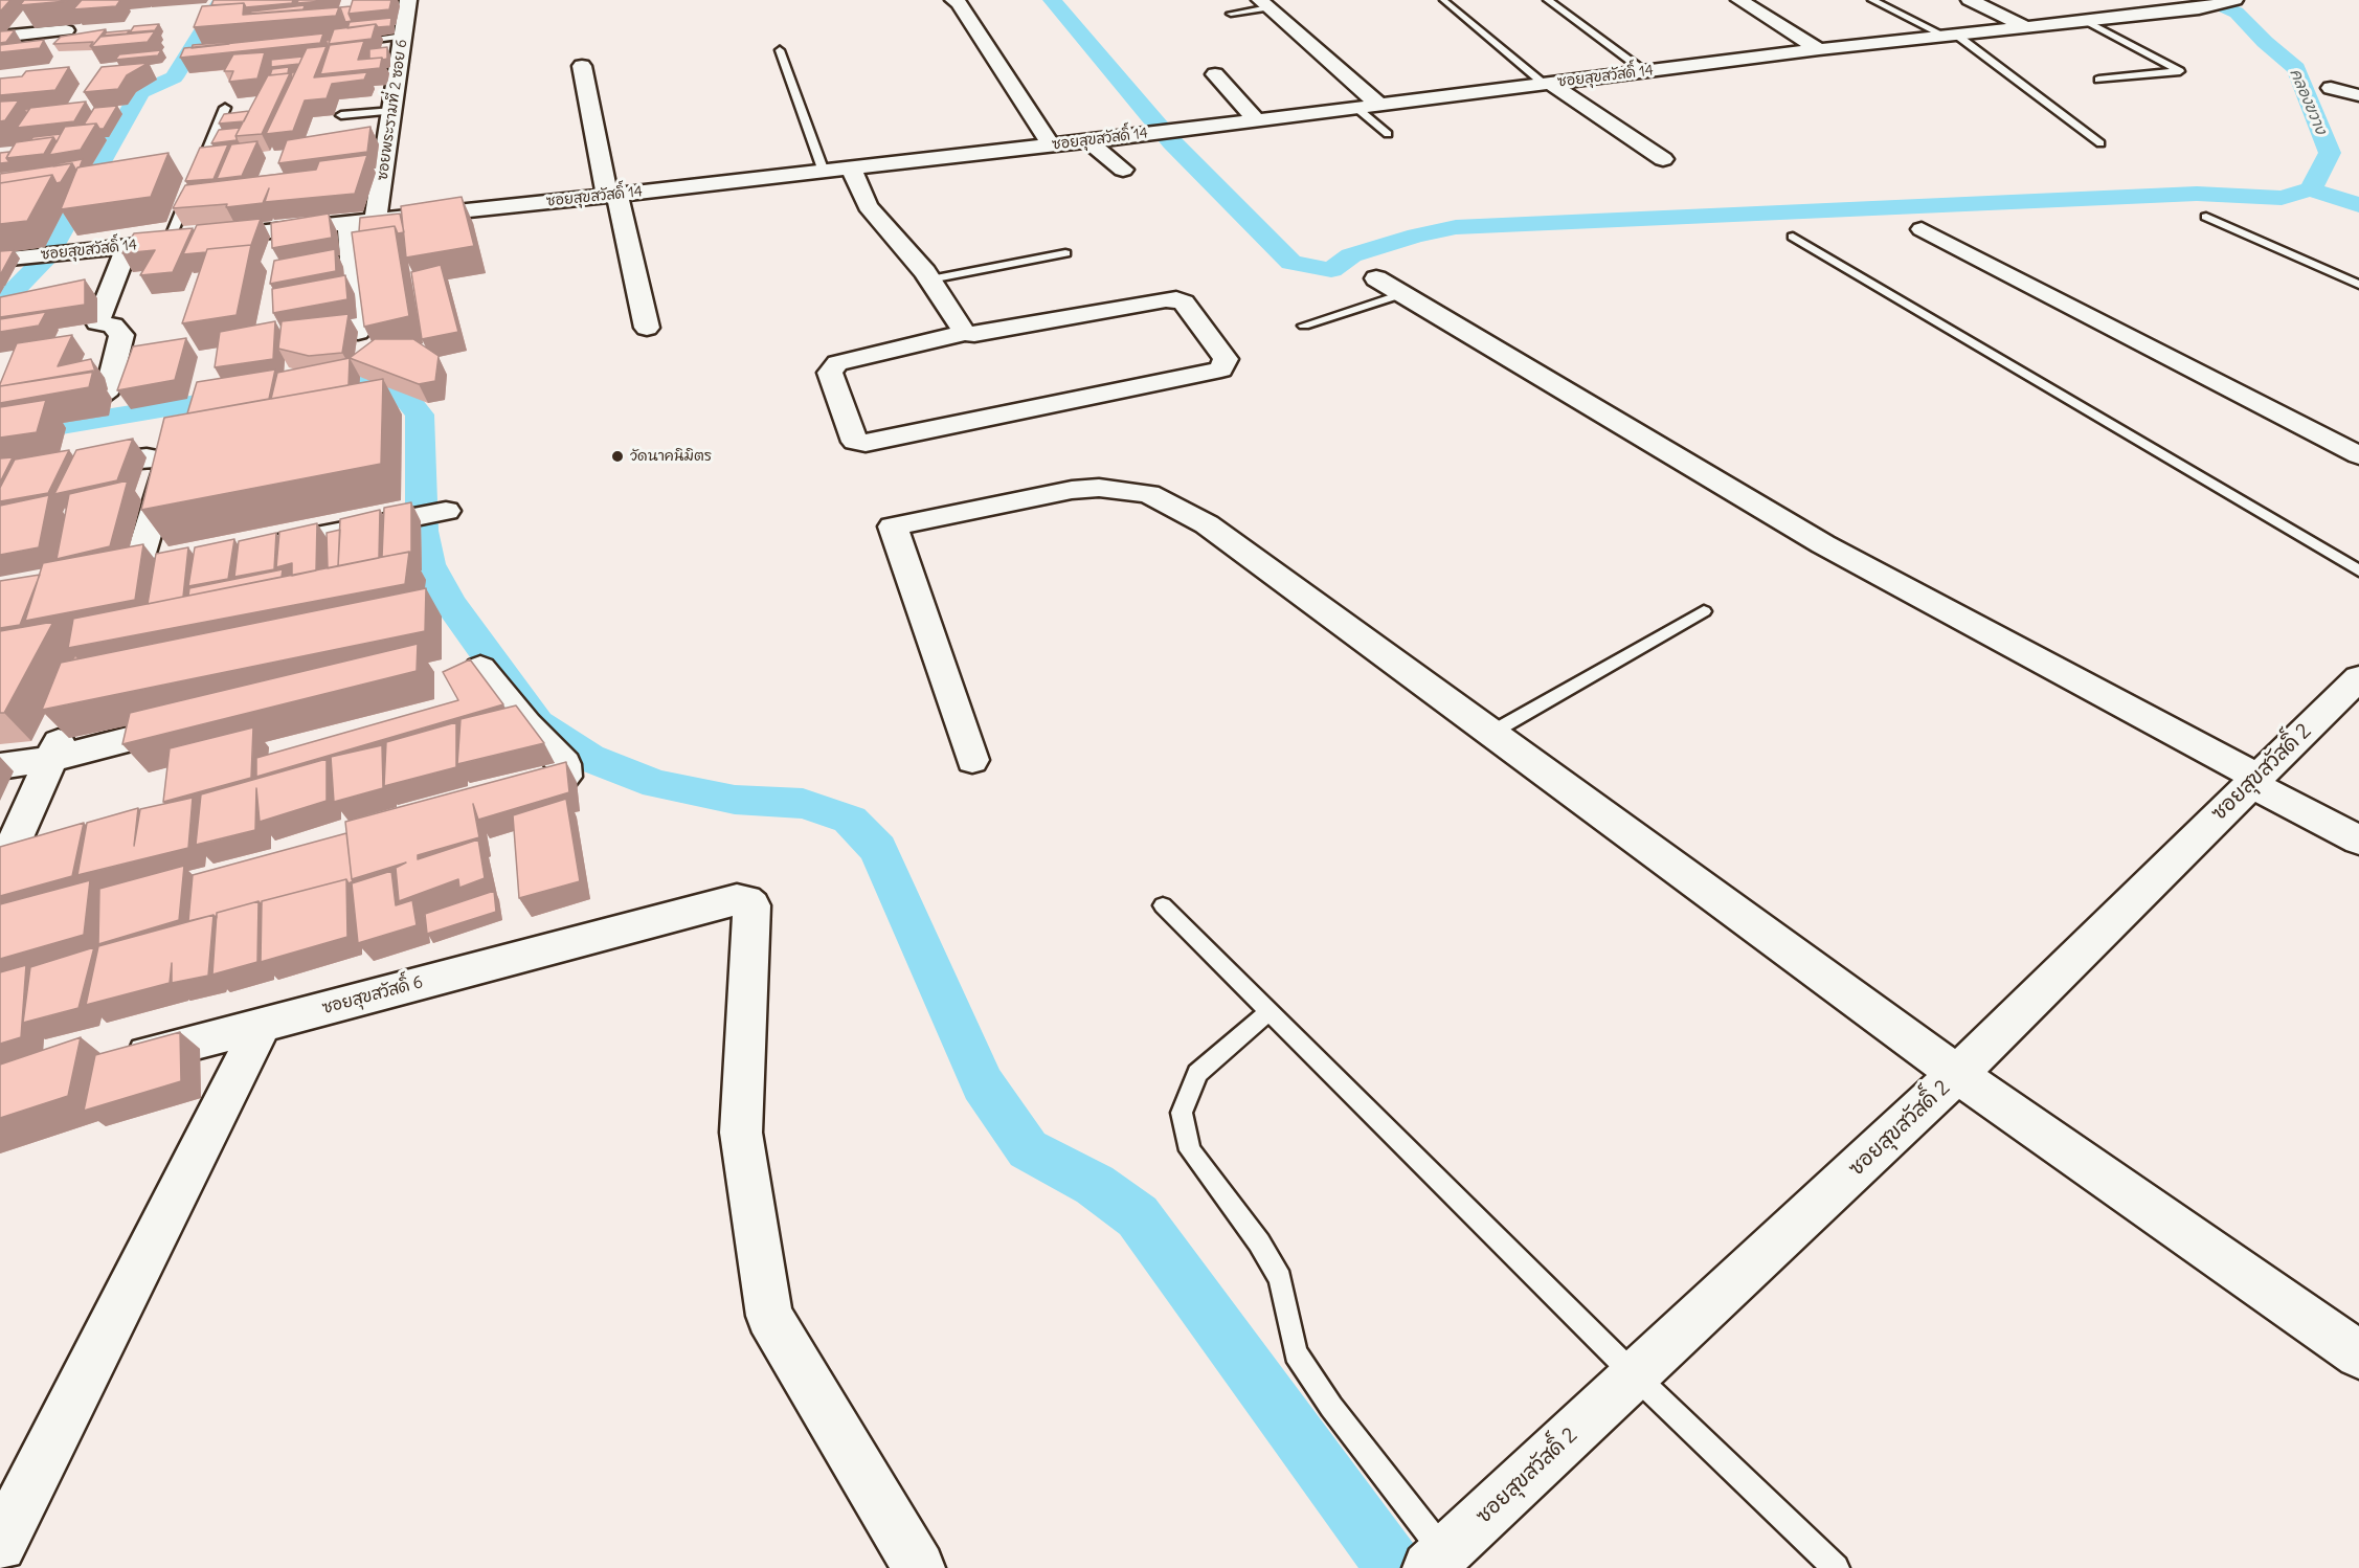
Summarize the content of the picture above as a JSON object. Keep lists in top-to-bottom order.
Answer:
{
  "streets": {
    "street": [
      "ซอยสุขสวัสดิ์ 14",
      "ซอยพระรามที่ 2 ซอย 6",
      "ซอยสุขสวัสดิ์ 2",
      "ซอยสุขสวัสดิ์ 6"
    ]
  },
  "crossings": [
    ["ซอยสุขสวัสดิ์ 14", "ซอยพระรามที่ 2 ซอย 6"]
  ],
  "water": ["คลองขวาง"],
  "places": ["วัดนาคนิมิตร"]
}
